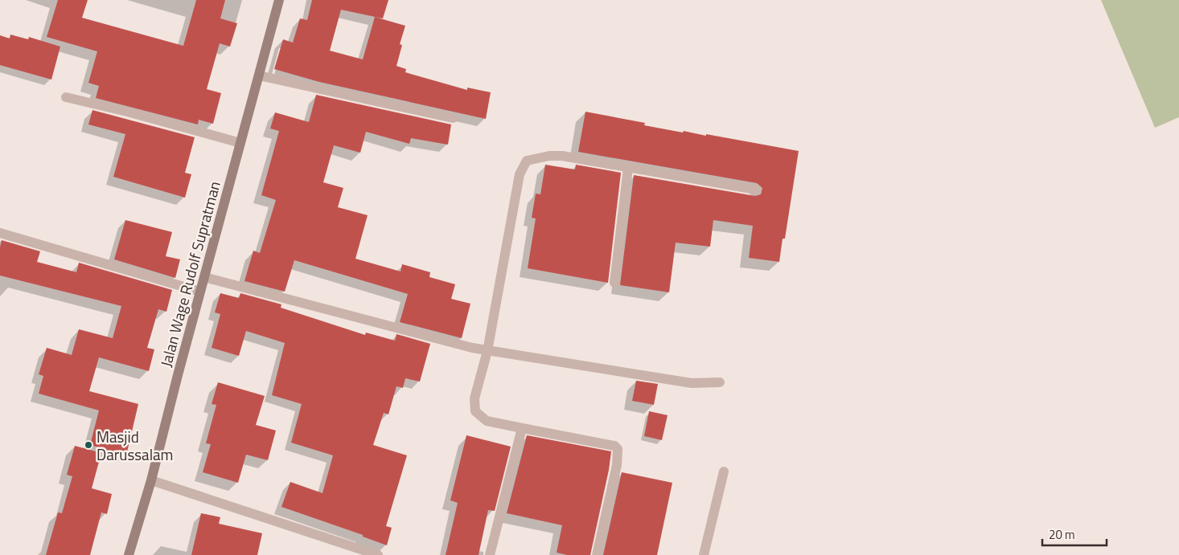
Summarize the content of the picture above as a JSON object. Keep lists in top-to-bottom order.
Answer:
{
  "streets": {
    "street": ["Jalan Wage Rudolf Supratman"]
  },
  "places": ["Masjid Darussalam"],
  "scale_bar": "20 m"
}
